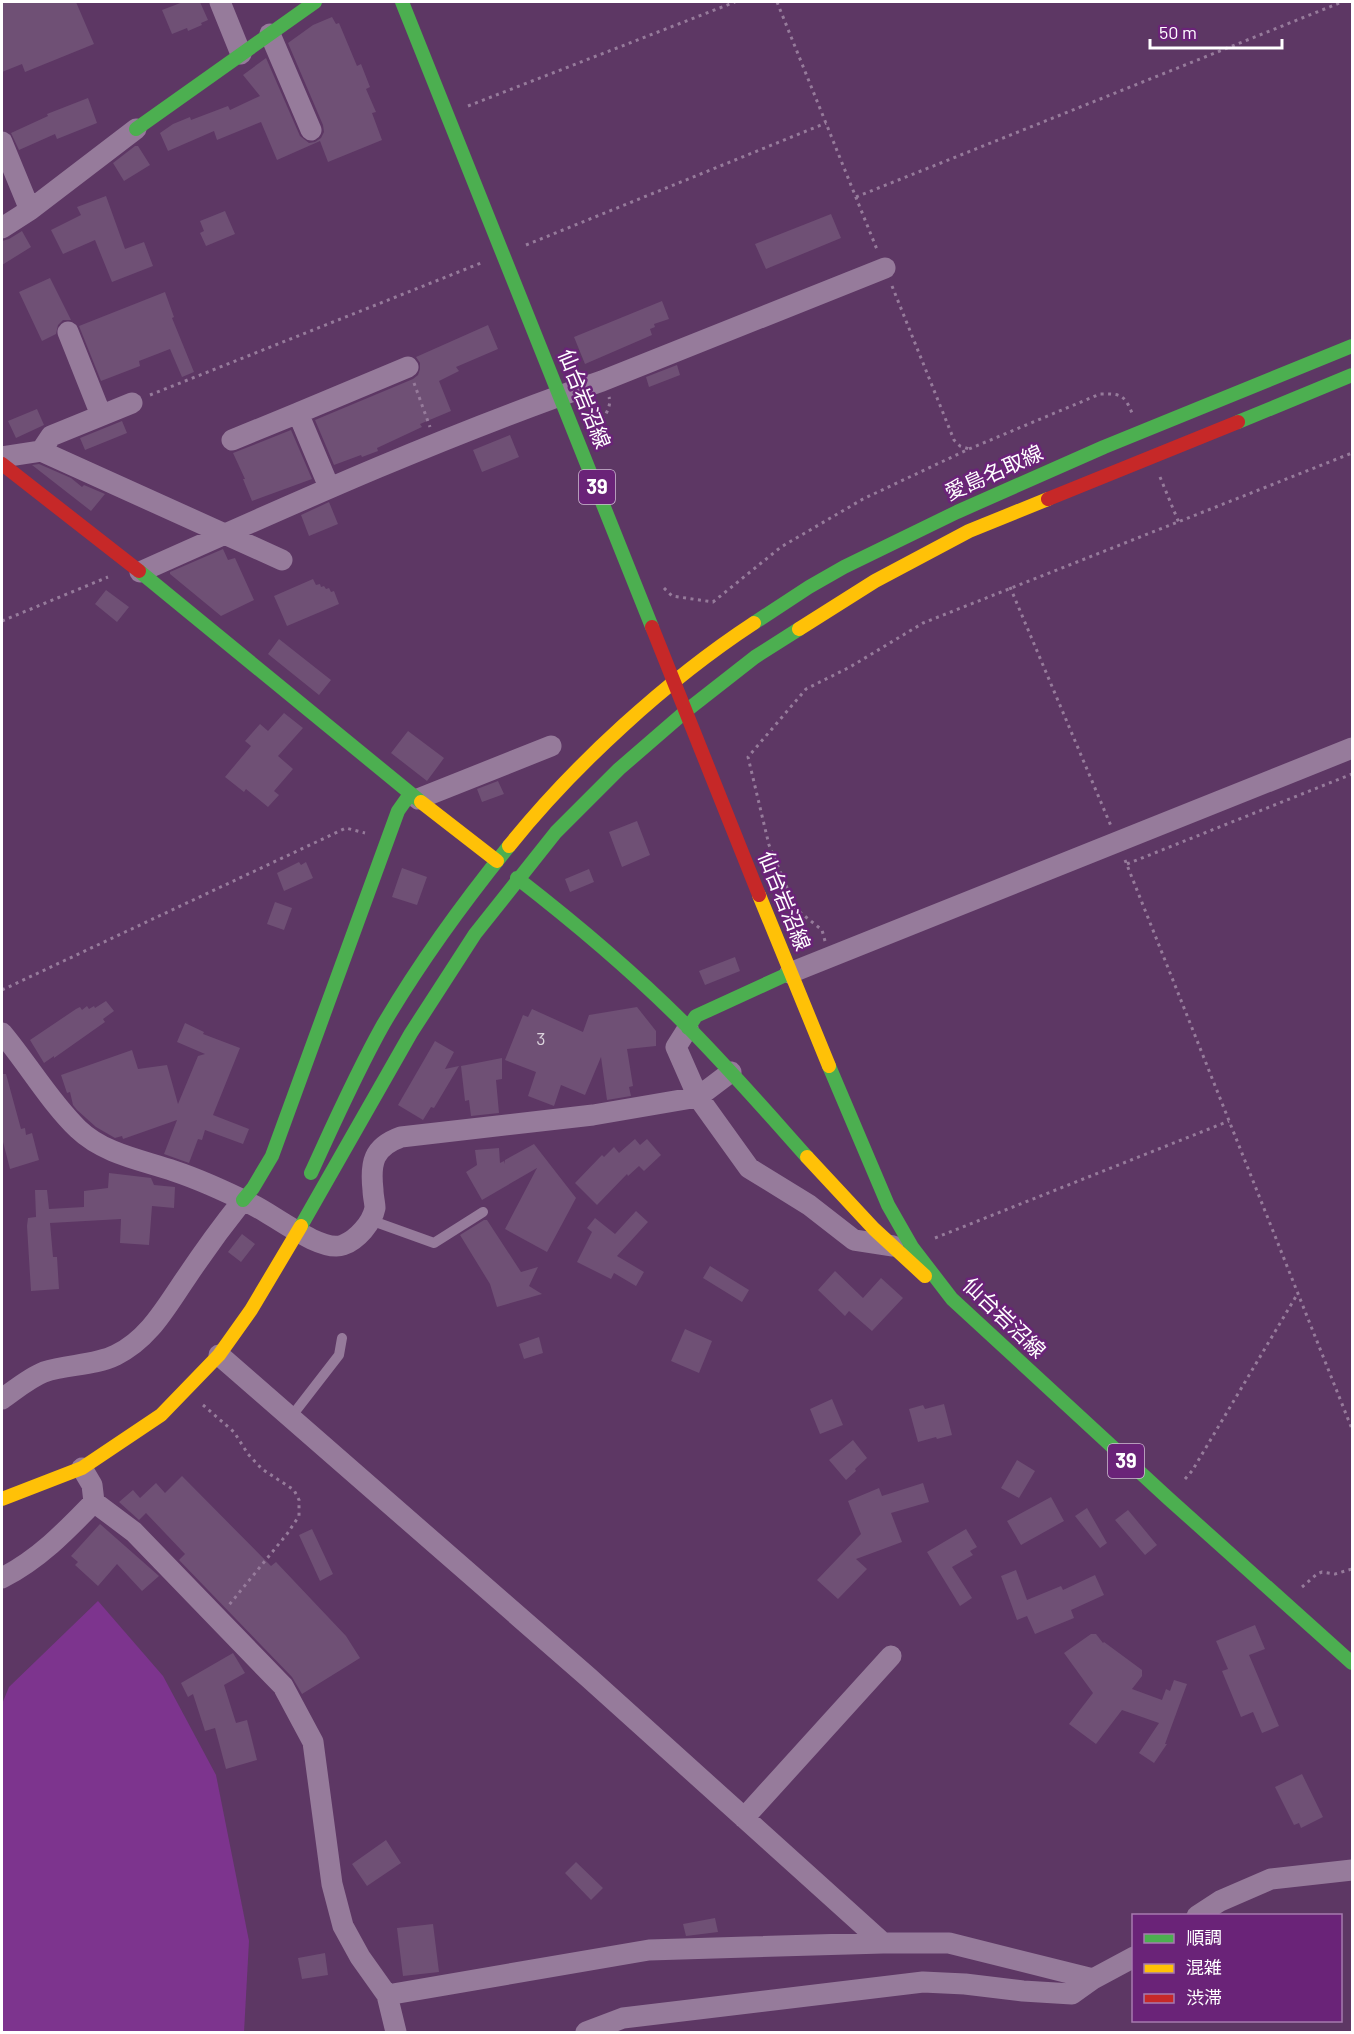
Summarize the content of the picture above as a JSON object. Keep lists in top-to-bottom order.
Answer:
{
  "streets": {
    "street": ["仙台岩沼線", "愛島名取線", "39"]
  },
  "crossings": [
    ["仙台岩沼線", "愛島名取線"]
  ],
  "house_numbers": ["3"],
  "legend": ["順調", "混雑", "渋滞"],
  "scale_bar": "50 m"
}
